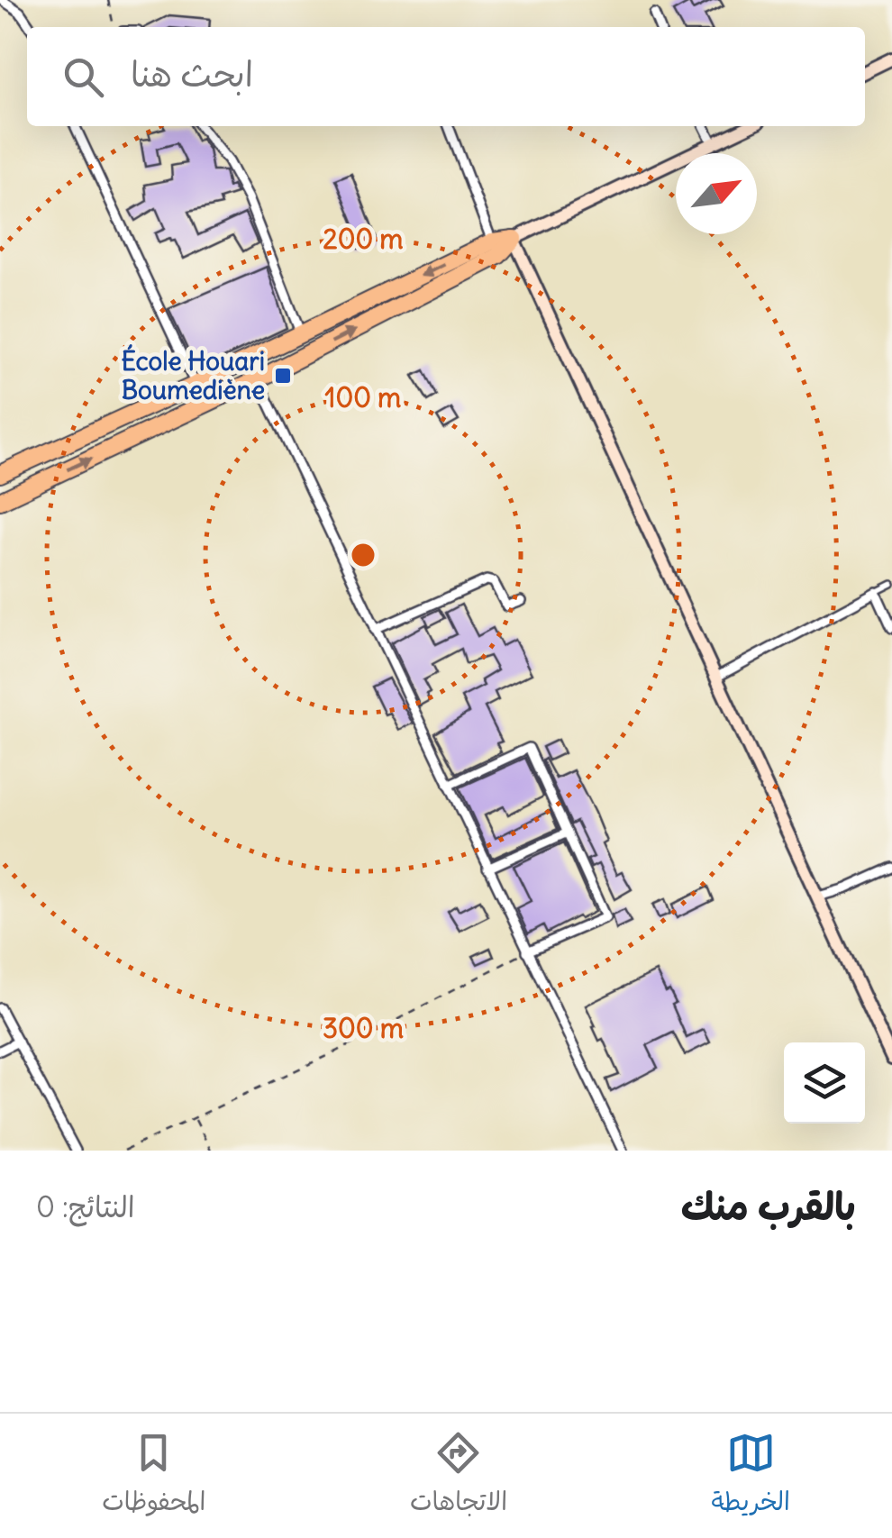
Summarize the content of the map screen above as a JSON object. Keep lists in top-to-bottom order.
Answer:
{
  "places": {
    "transit": ["École Houari Boumediène"]
  },
  "north": "top right",
  "page": {
    "search": "ابحث هنا",
    "heading": ["بالقرب منك", "النتائج: 0"],
    "nav": ["الخريطة", "الاتجاهات", "المحفوظات"]
  },
  "rings": ["200 m", "100 m", "300 m"]
}
